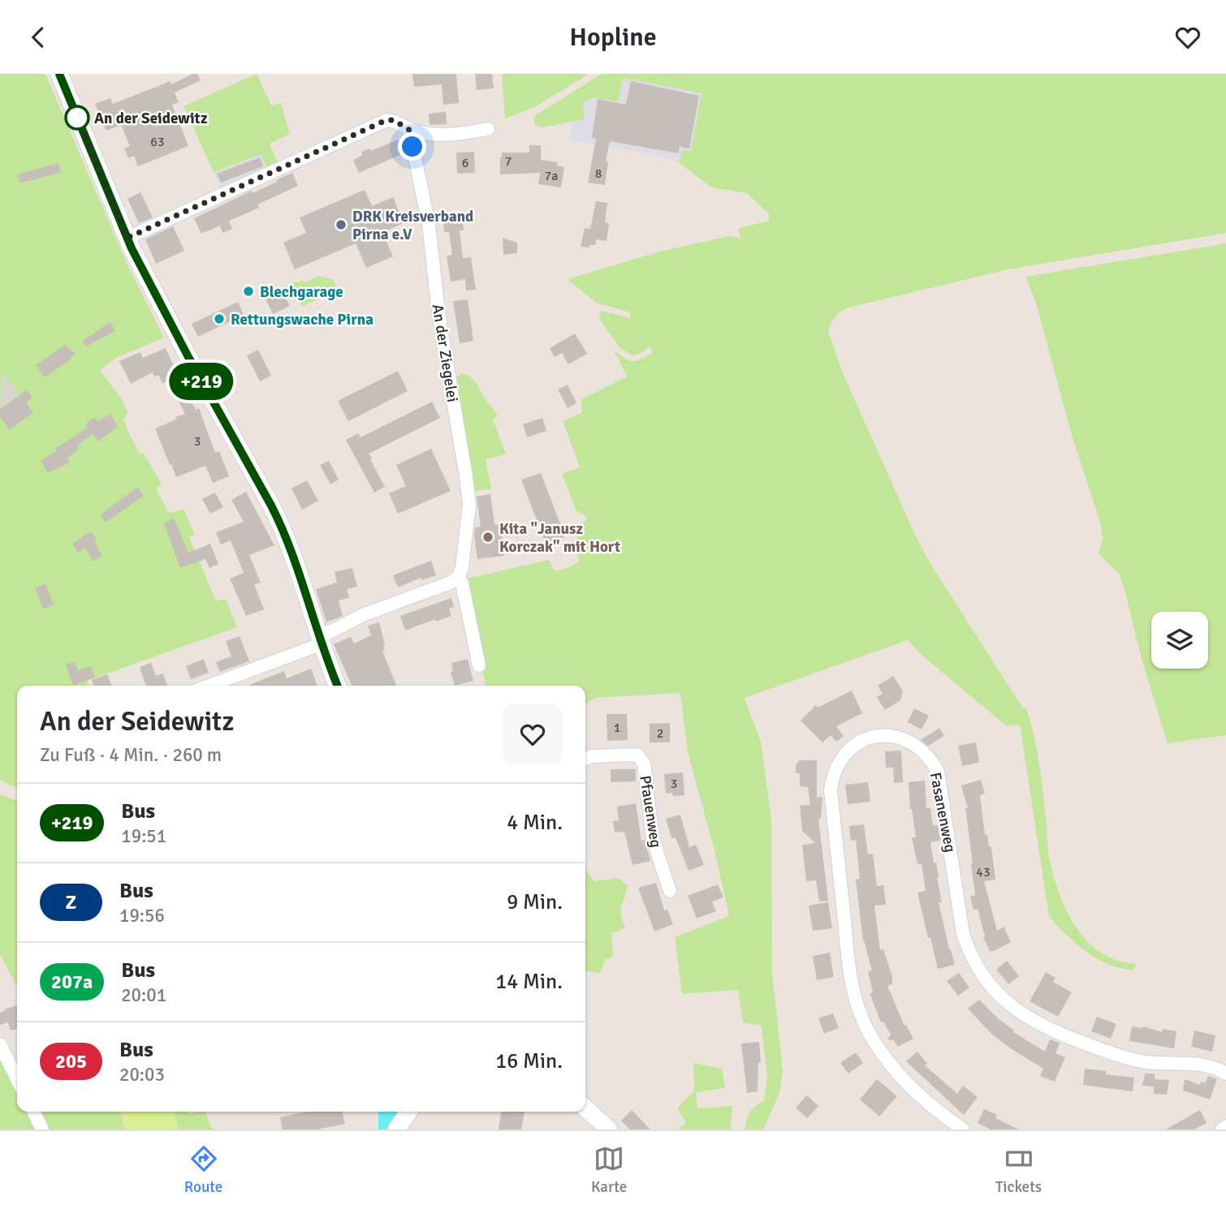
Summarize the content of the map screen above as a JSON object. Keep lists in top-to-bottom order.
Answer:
{
  "streets": {
    "street": ["An der Ziegelei", "Pfauenweg", "Fasanenweg"]
  },
  "places": [
    "An der Seidewitz",
    "DRK Kreisverband Pirna e.V",
    "Blechgarage",
    "Rettungswache Pirna",
    "Kita \"Janusz Korczak\" mit Hort"
  ],
  "lines": ["bus line +219"],
  "house_numbers": [
    "63",
    "7",
    "6",
    "8",
    "7a",
    "3",
    "1",
    "2",
    "3",
    "43"
  ],
  "page": {
    "header": "Hopline",
    "on_map": "+219",
    "heading": ["An der Seidewitz", "Zu Fuß · 4 Min. · 260 m"],
    "list": [
      {
        "mark": "+219",
        "name": "Bus",
        "note": "19:51",
        "value": "4 Min."
      },
      {
        "mark": "Z",
        "name": "Bus",
        "note": "19:56",
        "value": "9 Min."
      },
      {
        "mark": "207a",
        "name": "Bus",
        "note": "20:01",
        "value": "14 Min."
      },
      {
        "mark": "205",
        "name": "Bus",
        "note": "20:03",
        "value": "16 Min."
      }
    ],
    "tabs": ["Route", "Karte", "Tickets"]
  }
}
